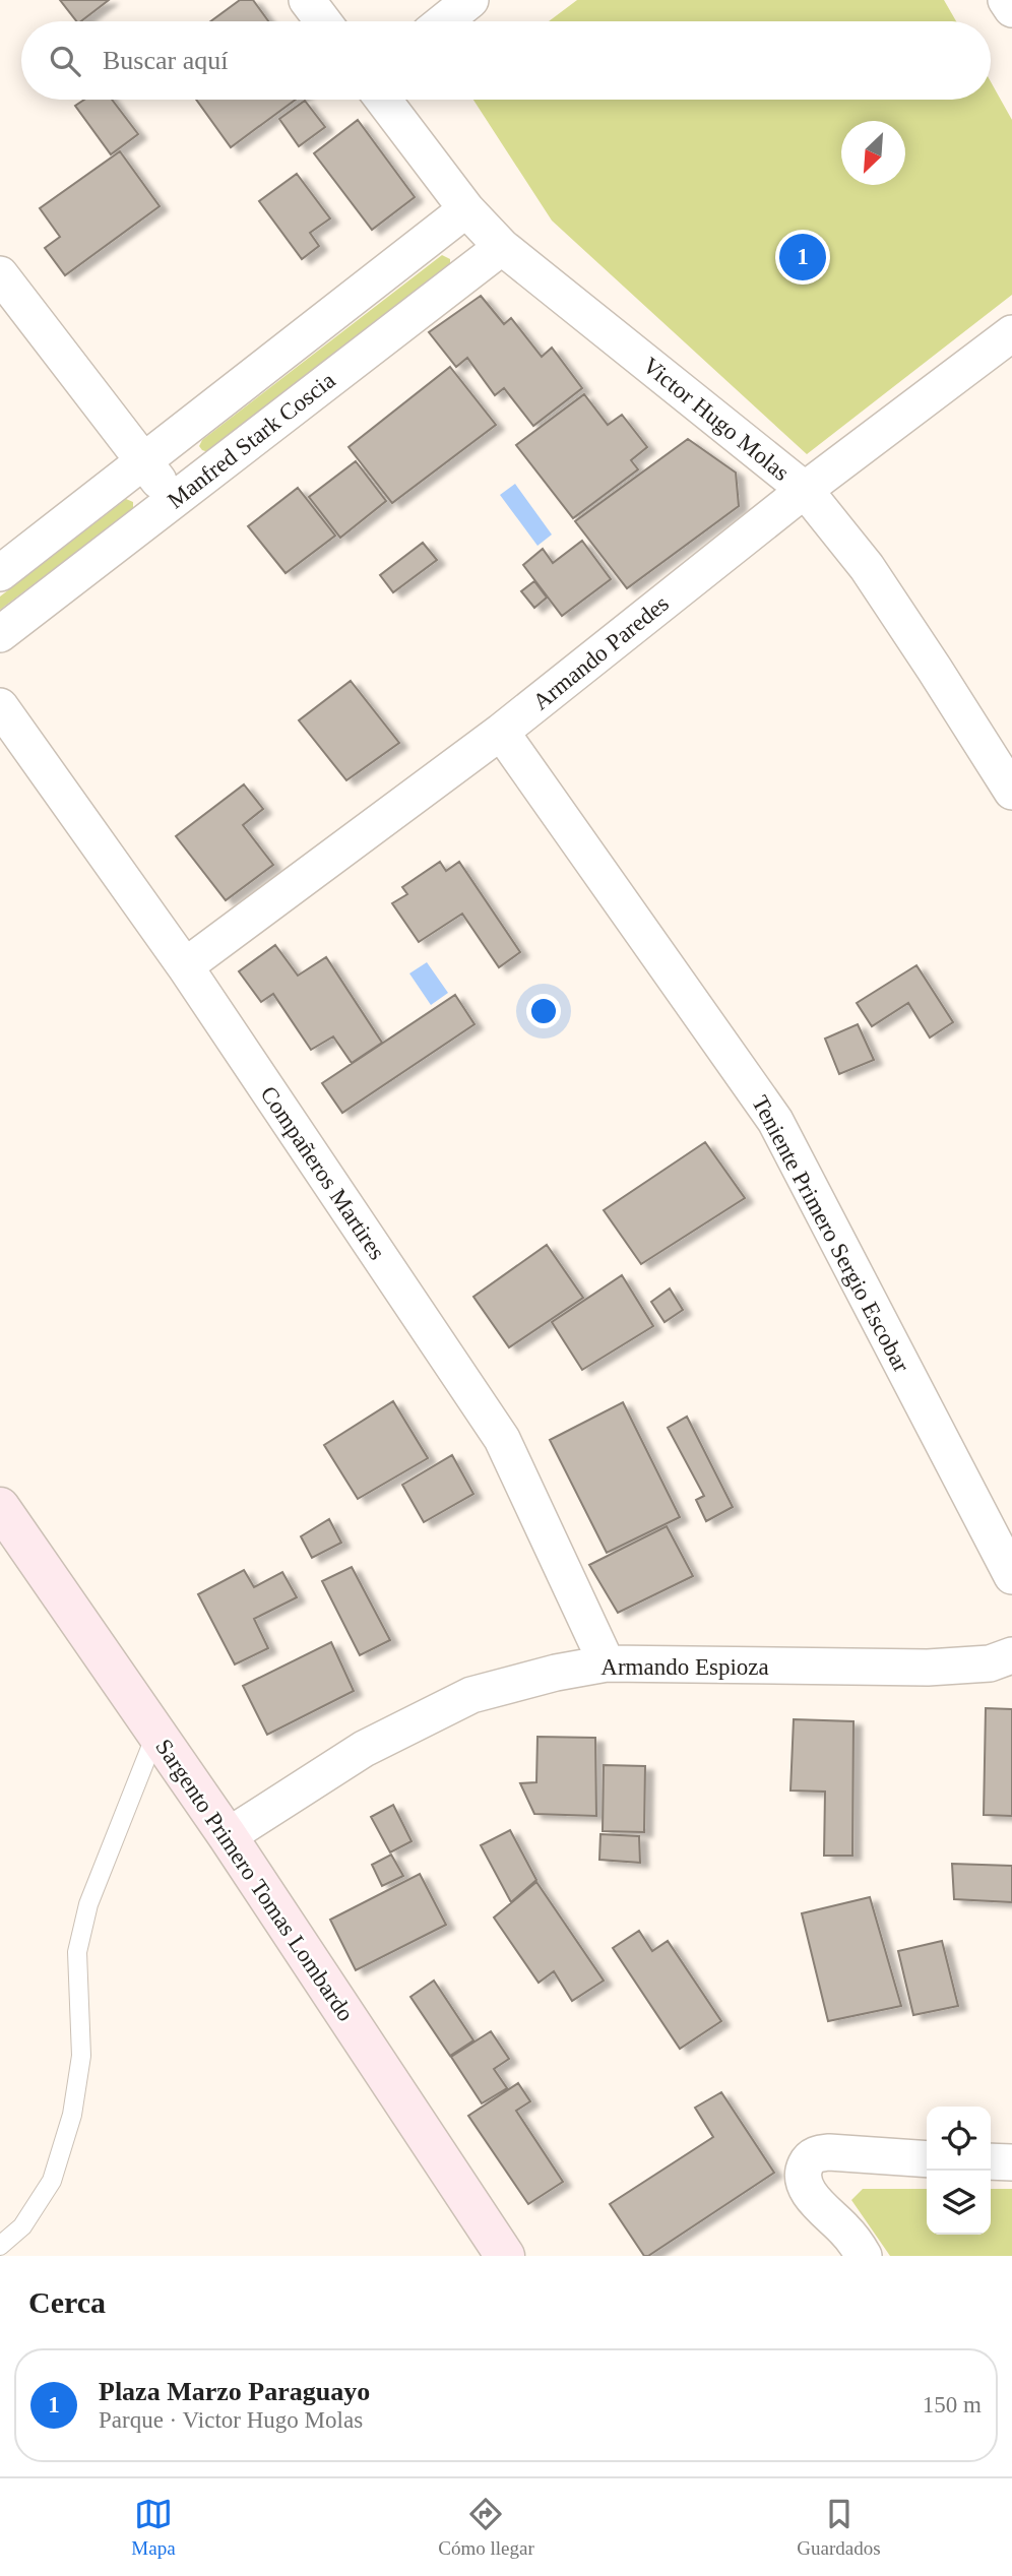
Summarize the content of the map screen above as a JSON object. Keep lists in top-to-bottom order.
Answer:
{
  "streets": {
    "street": [
      "Victor Hugo Molas",
      "Manfred Stark Coscia",
      "Armando Paredes",
      "Compañeros Martires",
      "Teniente Primero Sergio Escobar",
      "Armando Espioza",
      "Sargento Primero Tomas Lombardo"
    ]
  },
  "crossings": [
    ["Victor Hugo Molas", "Manfred Stark Coscia"],
    ["Victor Hugo Molas", "Armando Paredes"],
    ["Armando Paredes", "Compañeros Martires"],
    ["Armando Paredes", "Teniente Primero Sergio Escobar"],
    ["Compañeros Martires", "Armando Espioza"],
    ["Armando Espioza", "Sargento Primero Tomas Lombardo"]
  ],
  "north": "bottom left",
  "page": {
    "search": "Buscar aquí",
    "pins": "1",
    "heading": "Cerca",
    "list": [
      {
        "mark": "1",
        "name": "Plaza Marzo Paraguayo",
        "note": "Parque · Victor Hugo Molas",
        "value": "150 m"
      }
    ],
    "nav": ["Mapa", "Cómo llegar", "Guardados"]
  }
}
